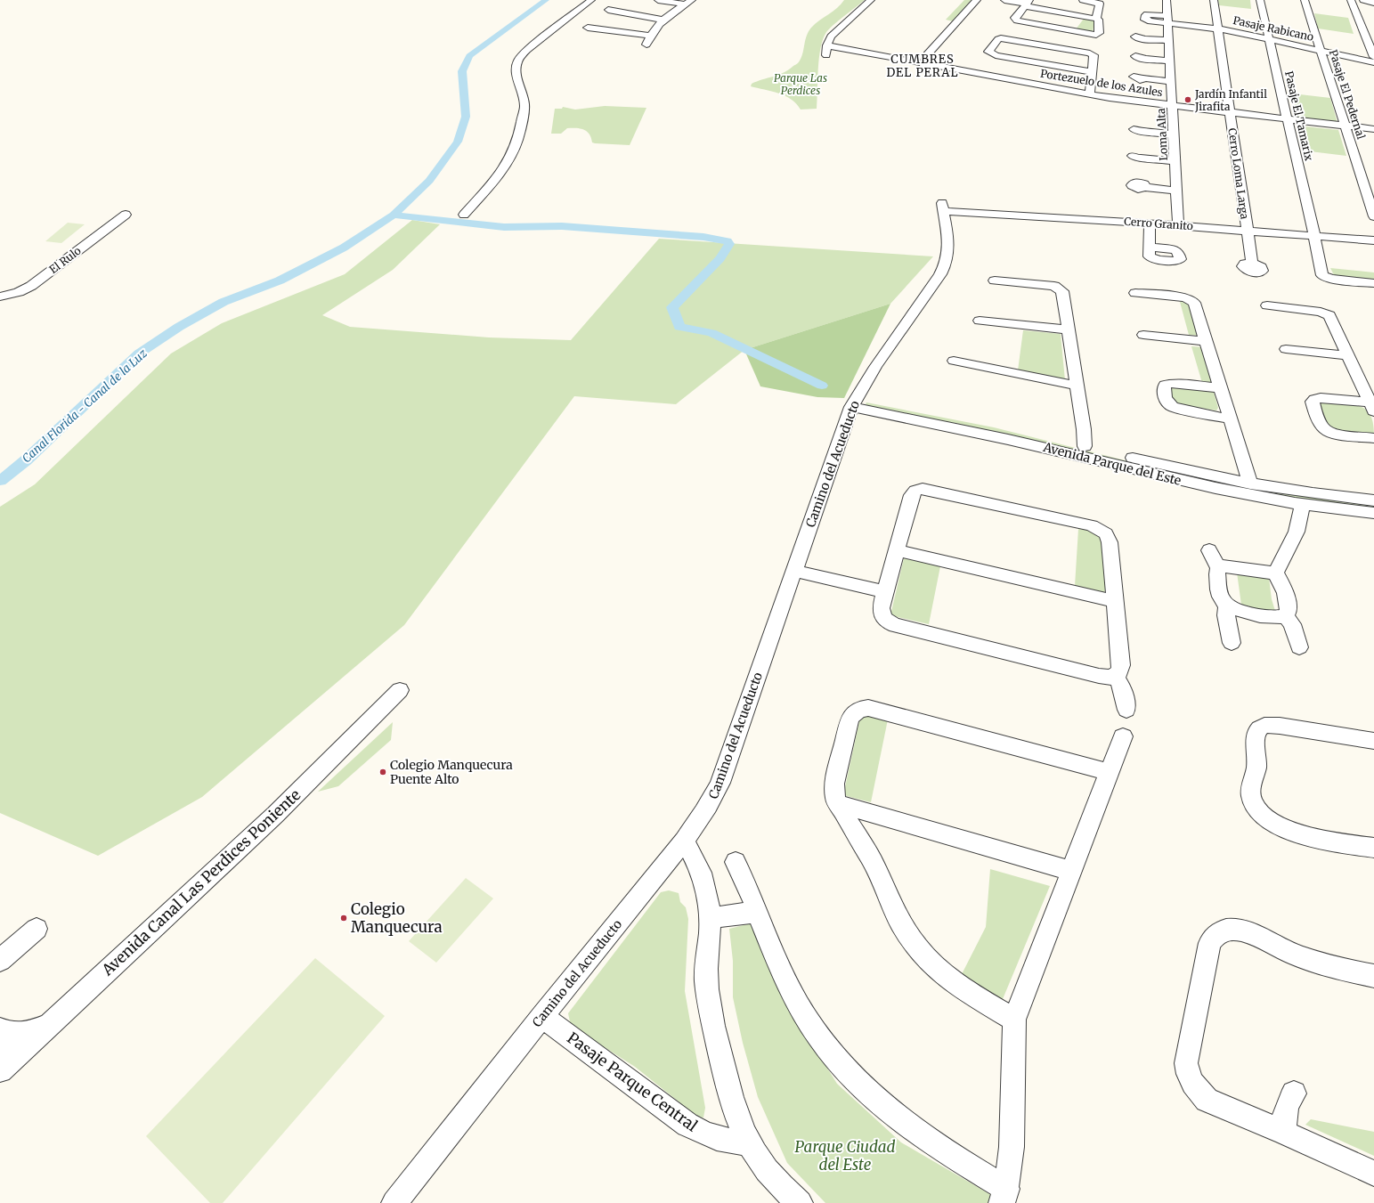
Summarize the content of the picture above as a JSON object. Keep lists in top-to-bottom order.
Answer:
{
  "streets": {
    "street": [
      "Pasaje Rabicano",
      "Portezuelo de los Azules",
      "Pasaje El Pedernal",
      "Pasaje El Tamarix",
      "Loma Alta",
      "Cerro Loma Larga",
      "Cerro Granito",
      "El Rulo",
      "Camino del Acueducto",
      "Avenida Parque del Este",
      "Avenida Canal Las Perdices Poniente",
      "Pasaje Parque Central"
    ]
  },
  "crossings": [
    ["Pasaje Rabicano", "Pasaje El Pedernal"],
    ["Pasaje Rabicano", "Pasaje El Tamarix"],
    ["Pasaje Rabicano", "Loma Alta"],
    ["Pasaje Rabicano", "Cerro Loma Larga"],
    ["Portezuelo de los Azules", "Pasaje El Pedernal"],
    ["Portezuelo de los Azules", "Pasaje El Tamarix"],
    ["Portezuelo de los Azules", "Loma Alta"],
    ["Portezuelo de los Azules", "Cerro Loma Larga"],
    ["Pasaje El Tamarix", "Cerro Granito"],
    ["Loma Alta", "Cerro Granito"],
    ["Cerro Loma Larga", "Cerro Granito"],
    ["Cerro Granito", "Camino del Acueducto"],
    ["Camino del Acueducto", "Avenida Parque del Este"],
    ["Camino del Acueducto", "Pasaje Parque Central"]
  ],
  "districts": ["CUMBRES DEL PERAL"],
  "water": ["Canal Florida - Canal de la Luz"],
  "parks": ["Parque Las Perdices", "Parque Ciudad del Este"],
  "places": ["Jardín Infantil Jirafita", "Colegio Manquecura Puente Alto", "Colegio Manquecura"]
}
